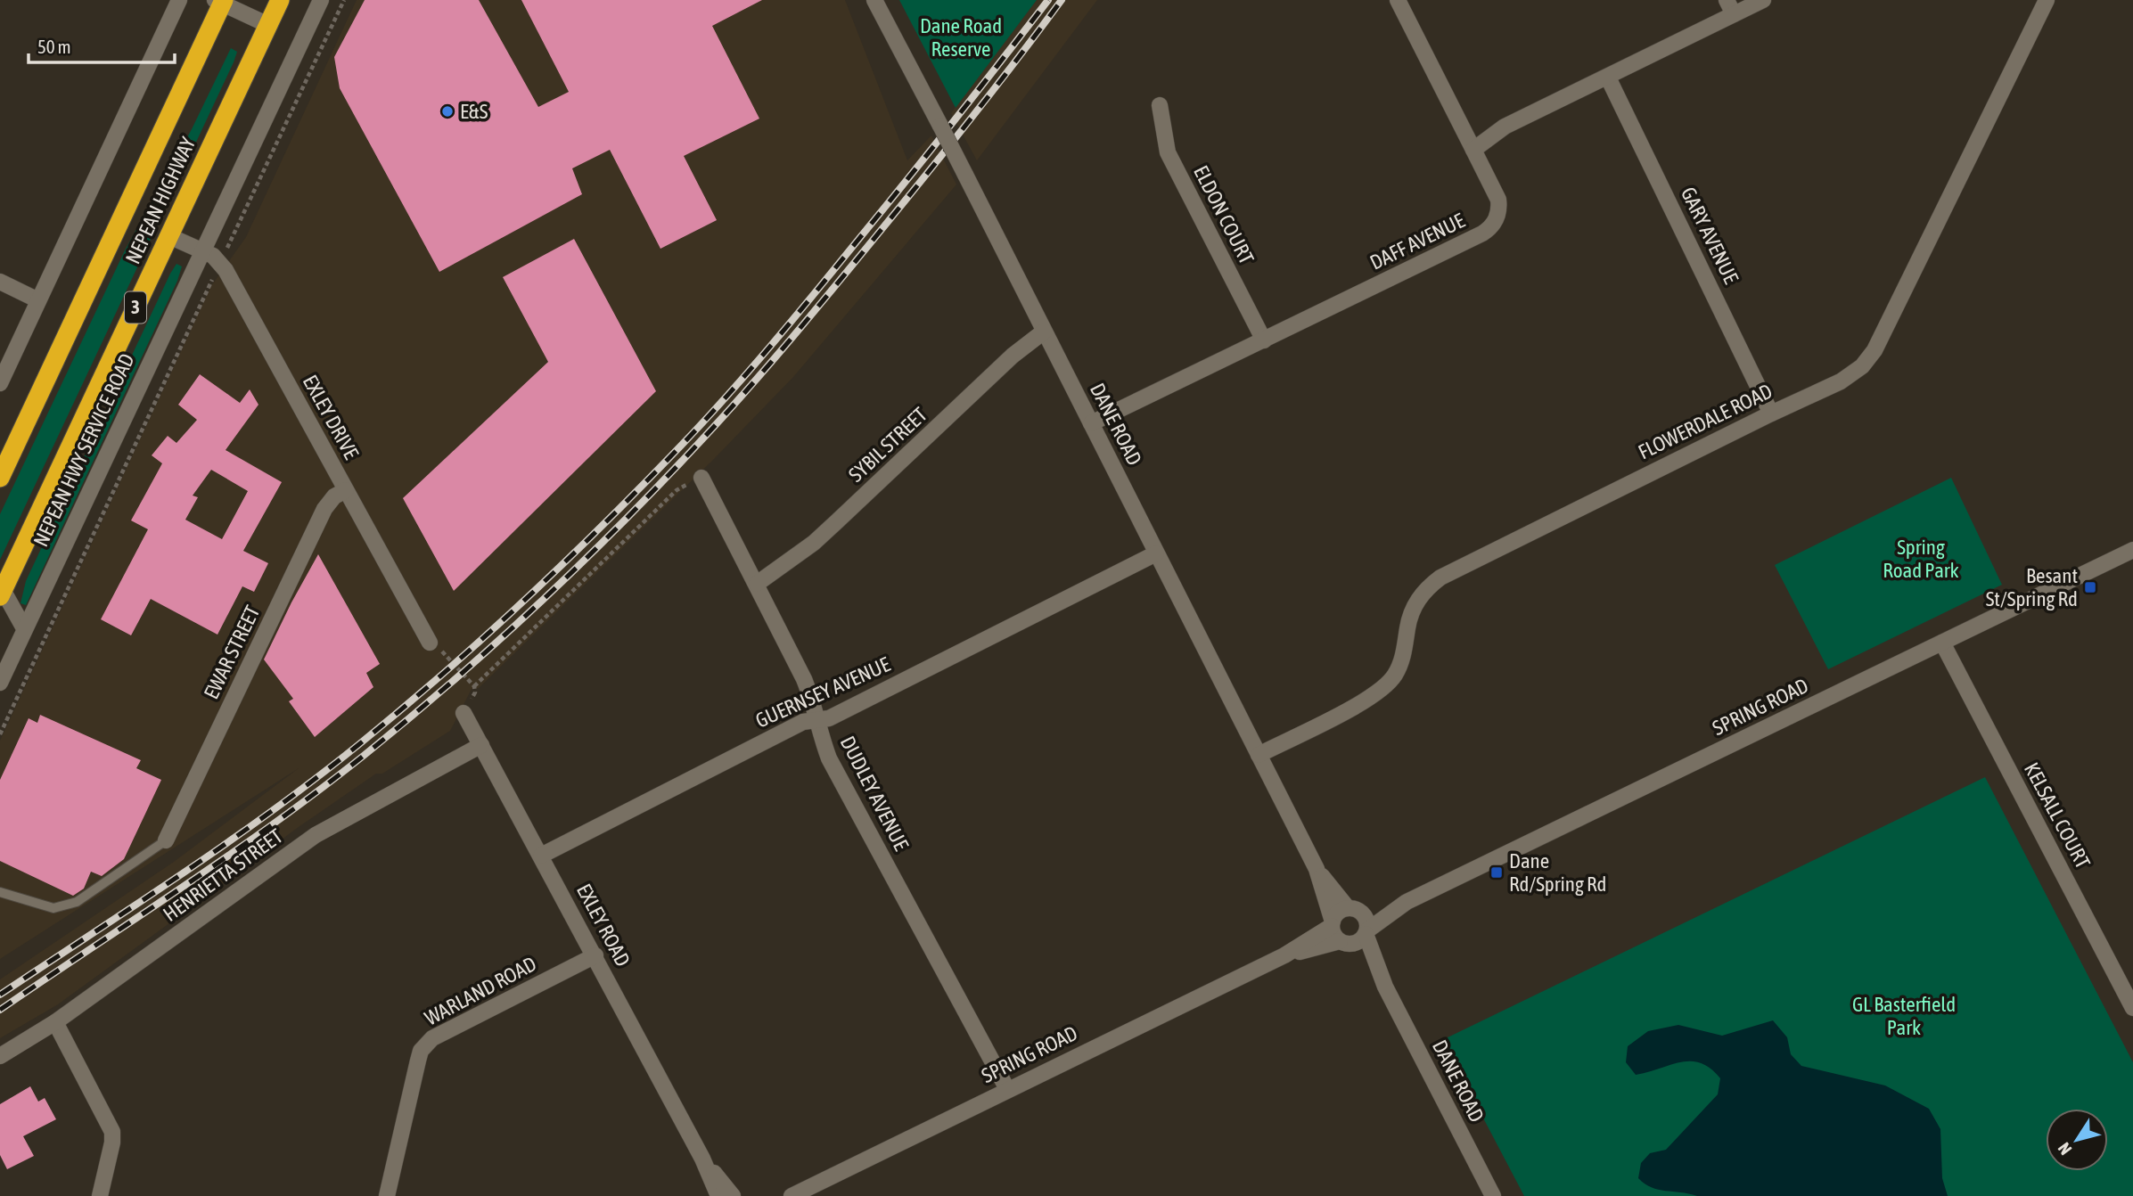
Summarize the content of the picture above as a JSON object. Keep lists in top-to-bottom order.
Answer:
{
  "streets": {
    "highway": ["NEPEAN HIGHWAY", "3"],
    "street": [
      "ELDON COURT",
      "GARY AVENUE",
      "DAFF AVENUE",
      "EXLEY DRIVE",
      "FLOWERDALE ROAD",
      "DANE ROAD",
      "SYBIL STREET",
      "NEPEAN HWY SERVICE ROAD",
      "EWAR STREET",
      "GUERNSEY AVENUE",
      "SPRING ROAD",
      "DUDLEY AVENUE",
      "KELSALL COURT",
      "HENRIETTA STREET",
      "EXLEY ROAD",
      "WARLAND ROAD"
    ]
  },
  "crossings": [
    ["NEPEAN HIGHWAY", "EXLEY DRIVE"],
    ["NEPEAN HIGHWAY", "NEPEAN HWY SERVICE ROAD"],
    ["ELDON COURT", "DAFF AVENUE"],
    ["GARY AVENUE", "FLOWERDALE ROAD"],
    ["DAFF AVENUE", "DANE ROAD"],
    ["EXLEY DRIVE", "NEPEAN HWY SERVICE ROAD"],
    ["EXLEY DRIVE", "EWAR STREET"],
    ["FLOWERDALE ROAD", "DANE ROAD"],
    ["DANE ROAD", "SYBIL STREET"],
    ["DANE ROAD", "GUERNSEY AVENUE"],
    ["DANE ROAD", "SPRING ROAD"],
    ["SYBIL STREET", "DUDLEY AVENUE"],
    ["GUERNSEY AVENUE", "DUDLEY AVENUE"],
    ["GUERNSEY AVENUE", "EXLEY ROAD"],
    ["SPRING ROAD", "DUDLEY AVENUE"],
    ["SPRING ROAD", "KELSALL COURT"],
    ["HENRIETTA STREET", "EXLEY ROAD"],
    ["EXLEY ROAD", "WARLAND ROAD"]
  ],
  "parks": ["Dane Road Reserve", "Spring Road Park", "GL Basterfield Park"],
  "places": {
    "other": ["E&S"],
    "transit": ["Besant St/Spring Rd", "Dane Rd/Spring Rd"]
  },
  "scale_bar": "50 m",
  "north": "bottom left"
}
